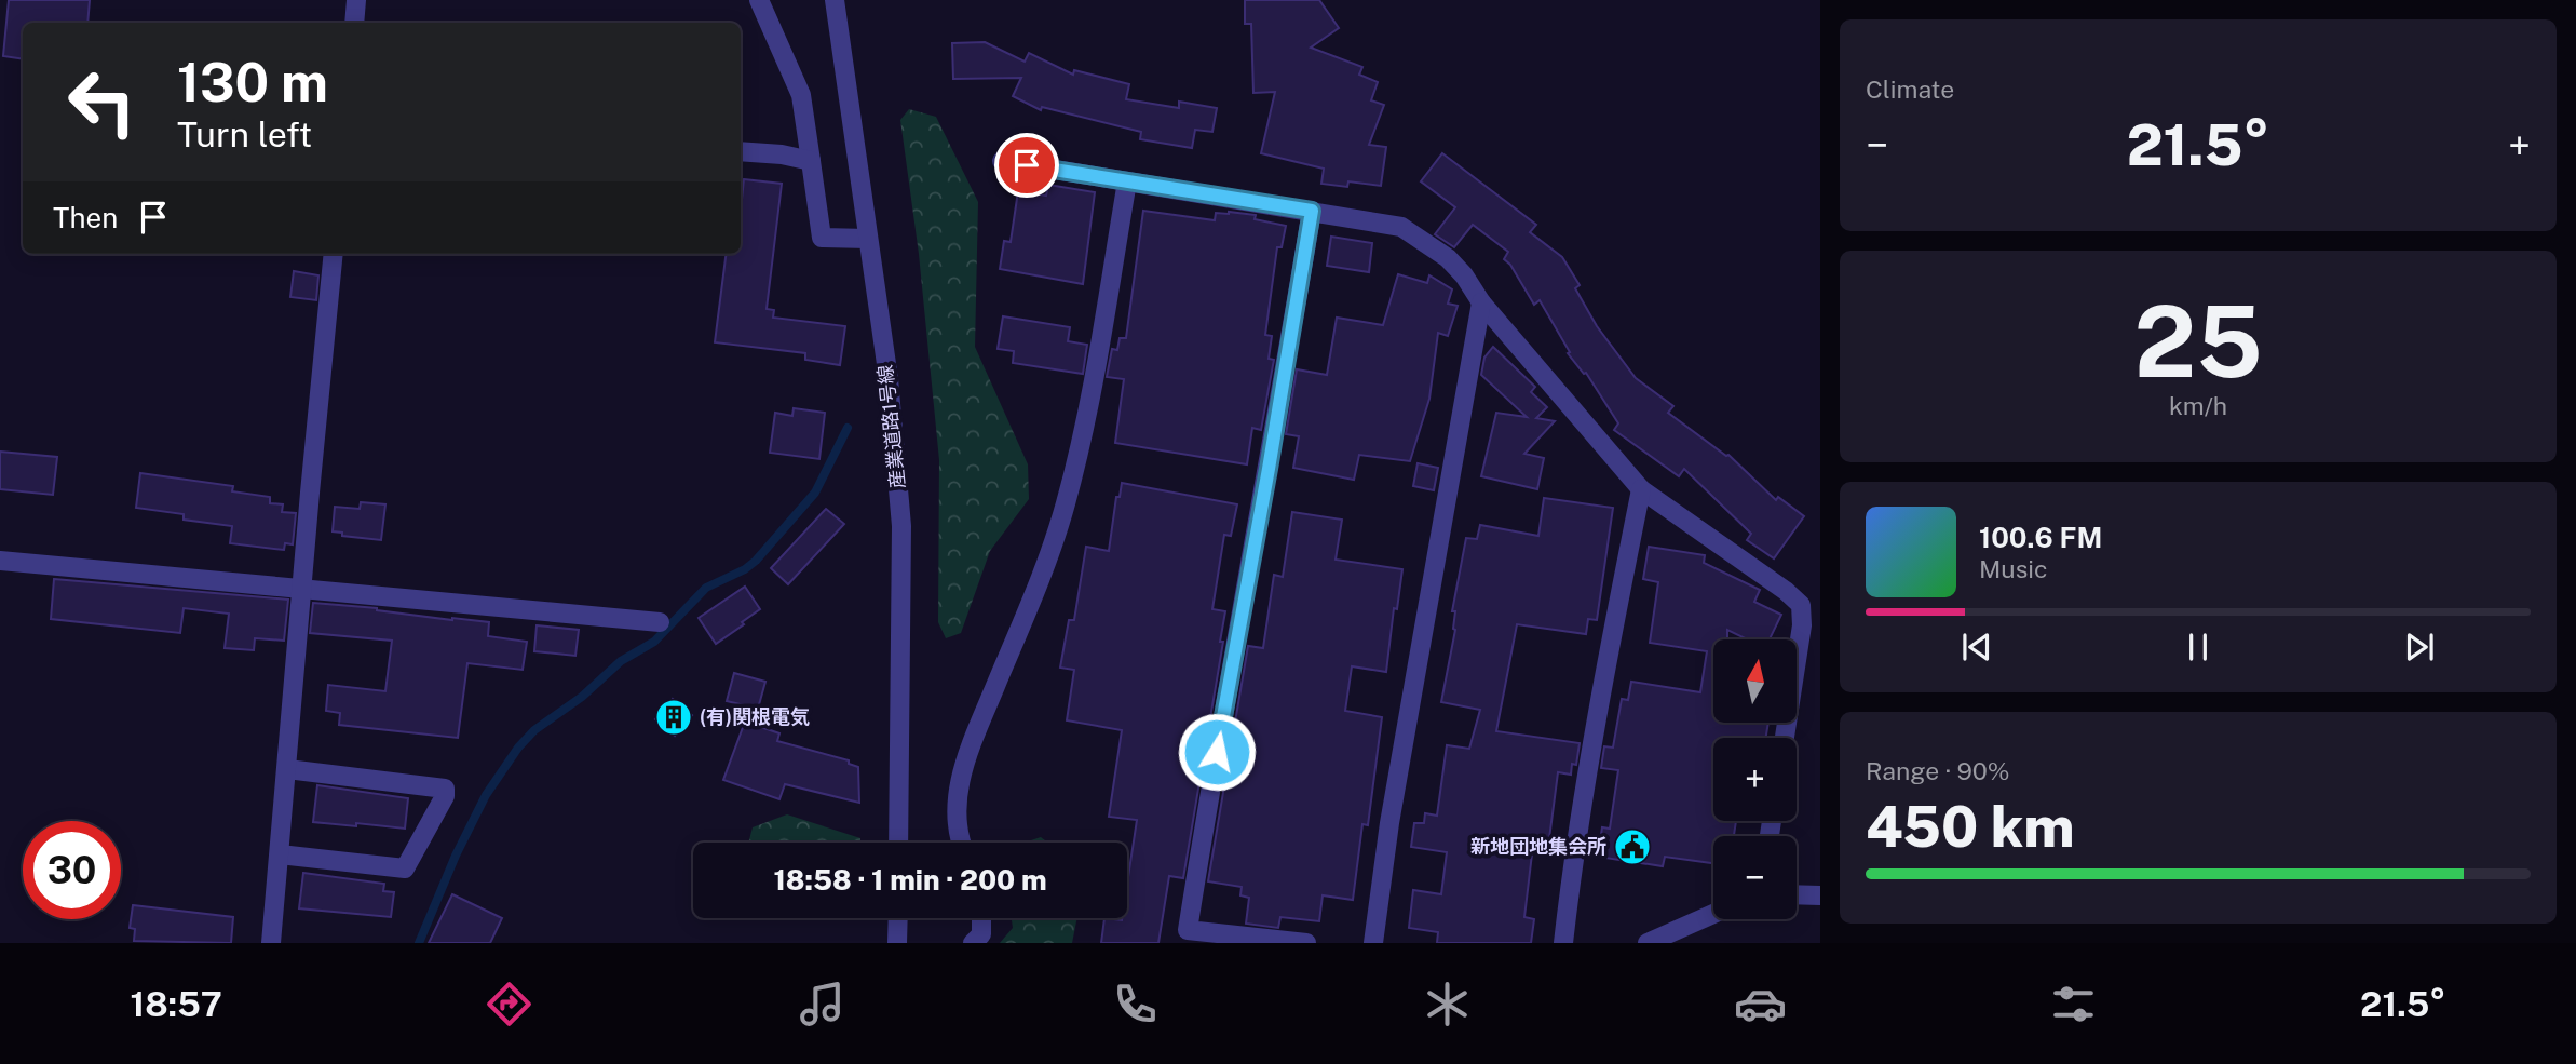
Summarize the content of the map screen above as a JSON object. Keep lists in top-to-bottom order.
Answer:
{
  "streets": {
    "street": ["産業道路1号線"]
  },
  "places": {
    "building": ["(有)関根電気"],
    "public building": ["新地団地集会所"]
  },
  "north": "top",
  "page": {
    "tile": [
      "Climate",
      ["25", "km/h"],
      ["Range · 90%", "450 km"]
    ],
    "turn": ["130 m", "Turn left"],
    "heat": ["−", "21.5°", "+"],
    "then": "Then",
    "song": ["100.6 FM", "Music"],
    "map_buttons": ["+", "−"],
    "limit": "30",
    "trip": "18:58 · 1 min · 200 m",
    "tabs": ["18:57", "21.5°"]
  }
}
